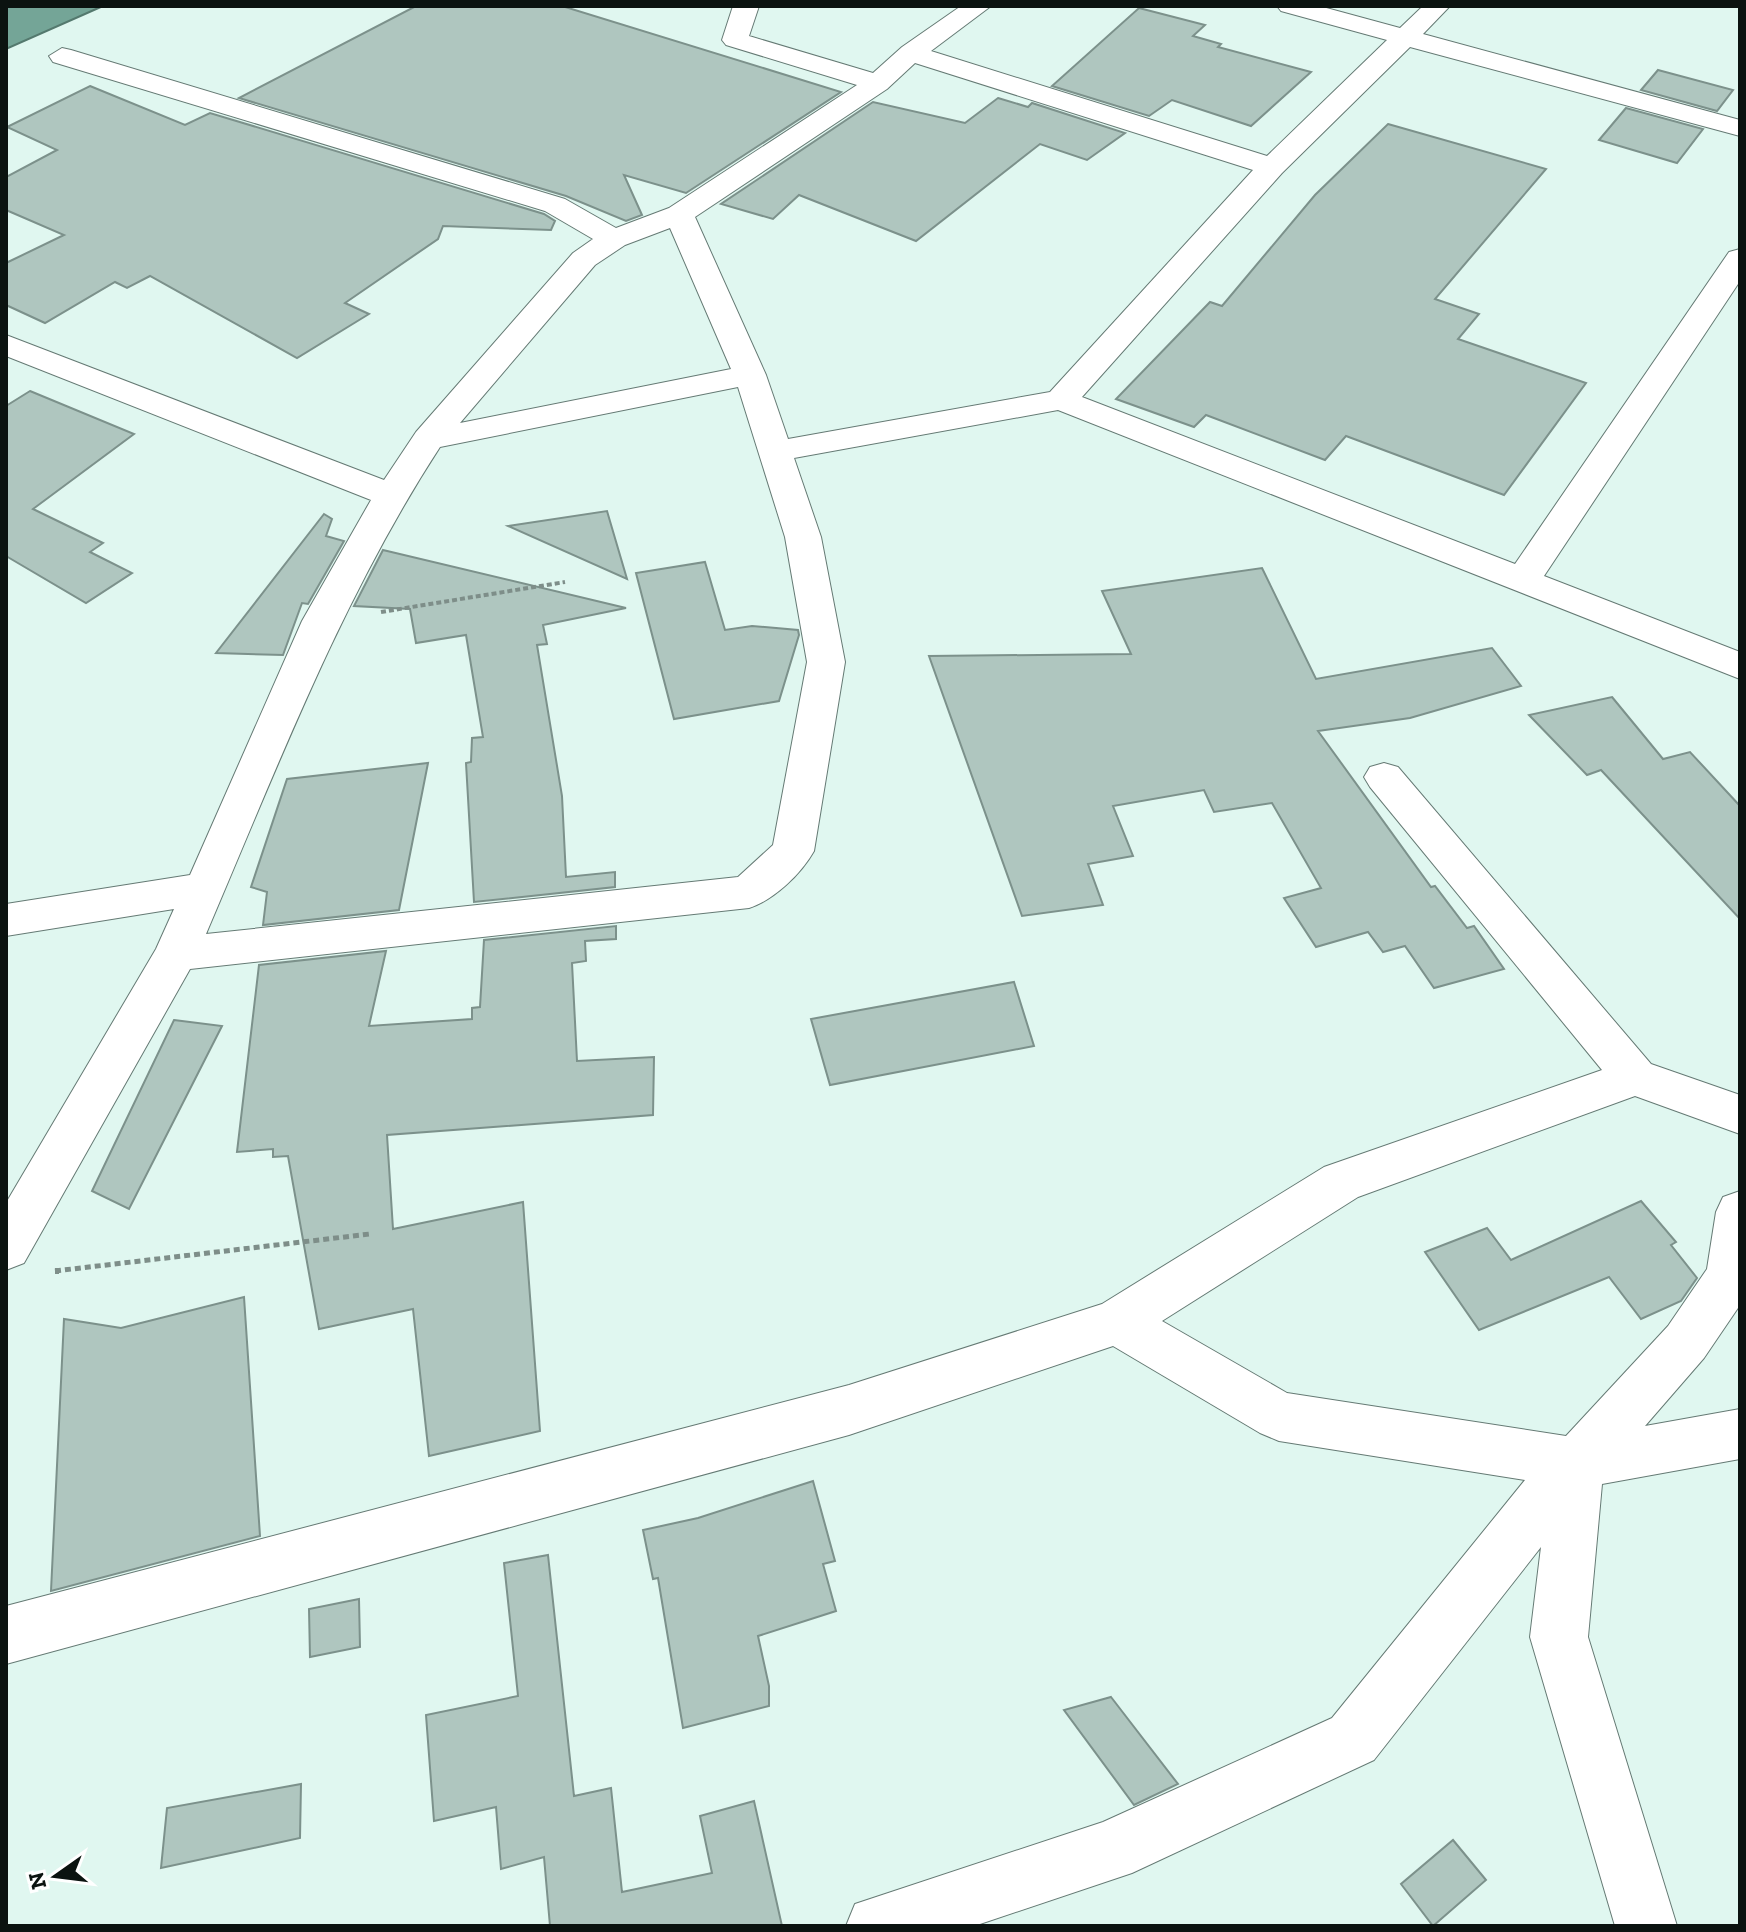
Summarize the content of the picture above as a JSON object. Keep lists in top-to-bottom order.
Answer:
{
  "north": "left"
}
